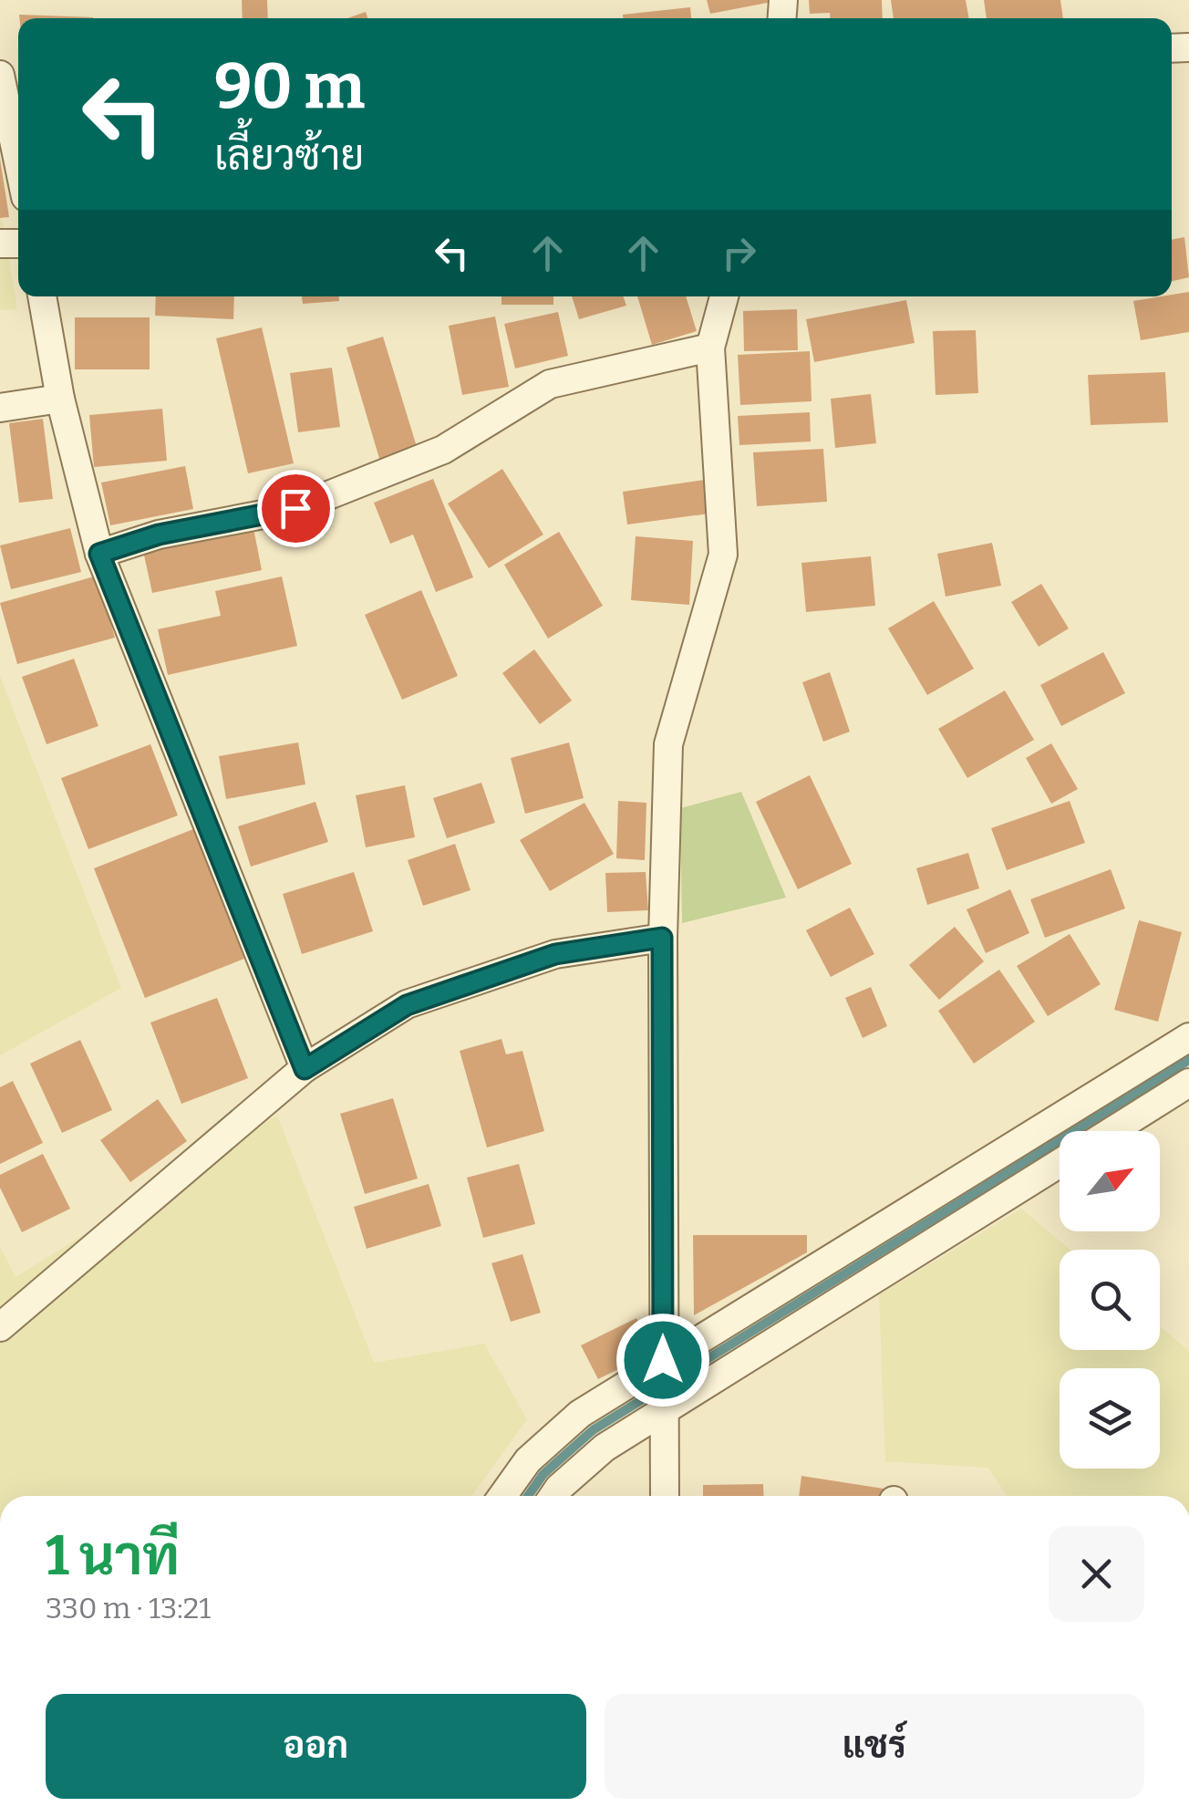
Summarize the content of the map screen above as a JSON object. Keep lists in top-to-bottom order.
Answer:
{
  "north": "top right",
  "page": {
    "turn": ["90 m", "เลี้ยวซ้าย"],
    "heading": ["1 นาที", "330 m · 13:21"],
    "buttons": ["ออก", "แชร์"]
  }
}
